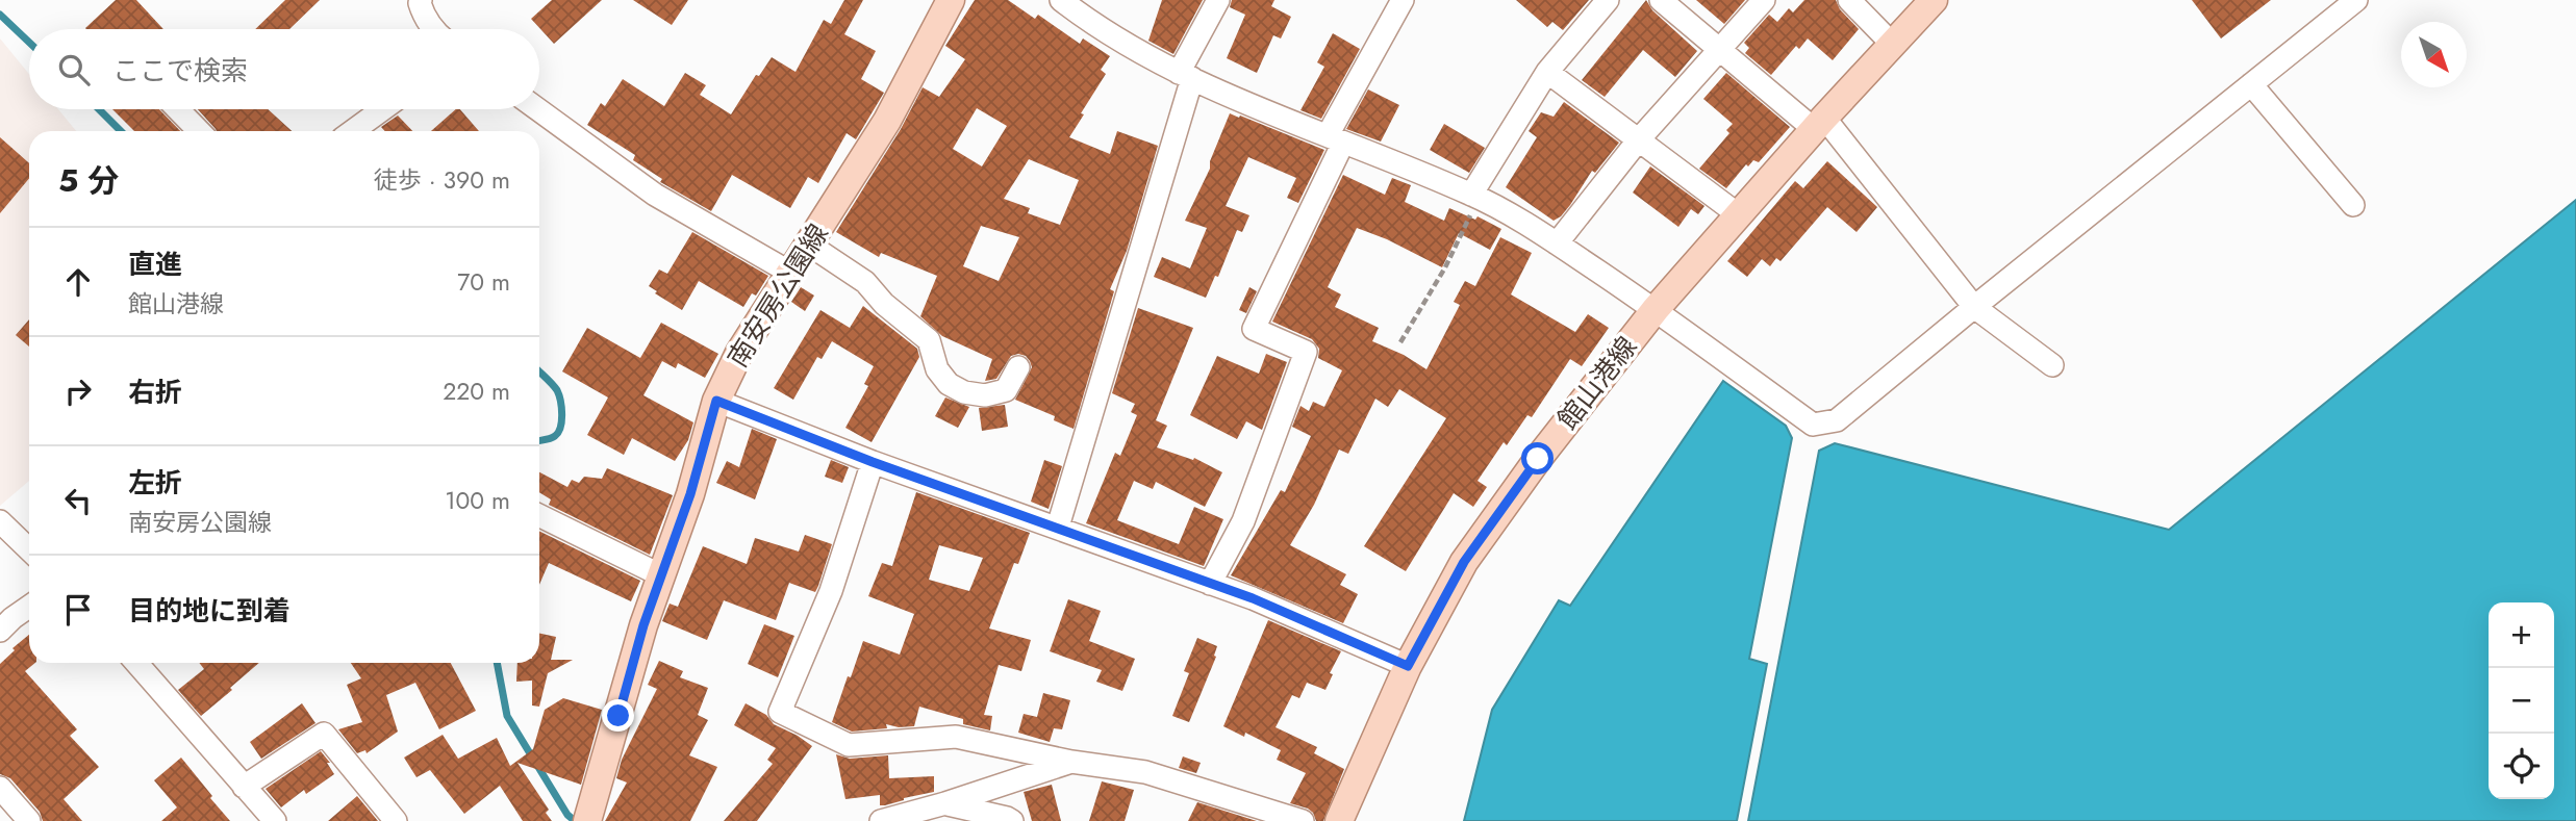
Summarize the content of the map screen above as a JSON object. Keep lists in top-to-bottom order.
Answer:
{
  "streets": {
    "main road": ["南安房公園線", "館山港線"]
  },
  "north": "bottom right",
  "page": {
    "search": "ここで検索",
    "heading": ["5 分", "徒歩 · 390 m"],
    "list": [
      ["直進", "館山港線", "70 m"],
      ["右折", "220 m"],
      ["左折", "南安房公園線", "100 m"],
      "目的地に到着"
    ],
    "map_buttons": ["+", "−"]
  }
}
